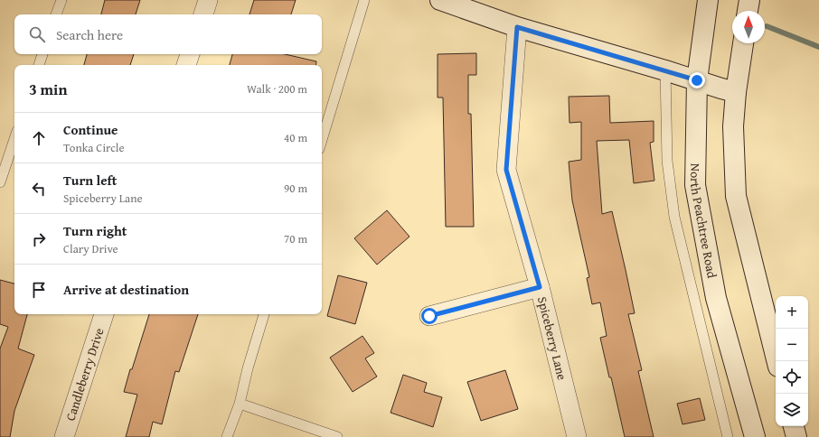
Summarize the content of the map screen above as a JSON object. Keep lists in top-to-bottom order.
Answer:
{
  "streets": {
    "main road": ["North Peachtree Road"],
    "street": ["Spiceberry Lane", "Candleberry Drive"]
  },
  "north": "top",
  "page": {
    "search": "Search here",
    "heading": ["3 min", "Walk · 200 m"],
    "list": [
      ["Continue", "Tonka Circle", "40 m"],
      ["Turn left", "Spiceberry Lane", "90 m"],
      ["Turn right", "Clary Drive", "70 m"],
      "Arrive at destination"
    ],
    "map_buttons": ["+", "−"]
  }
}
